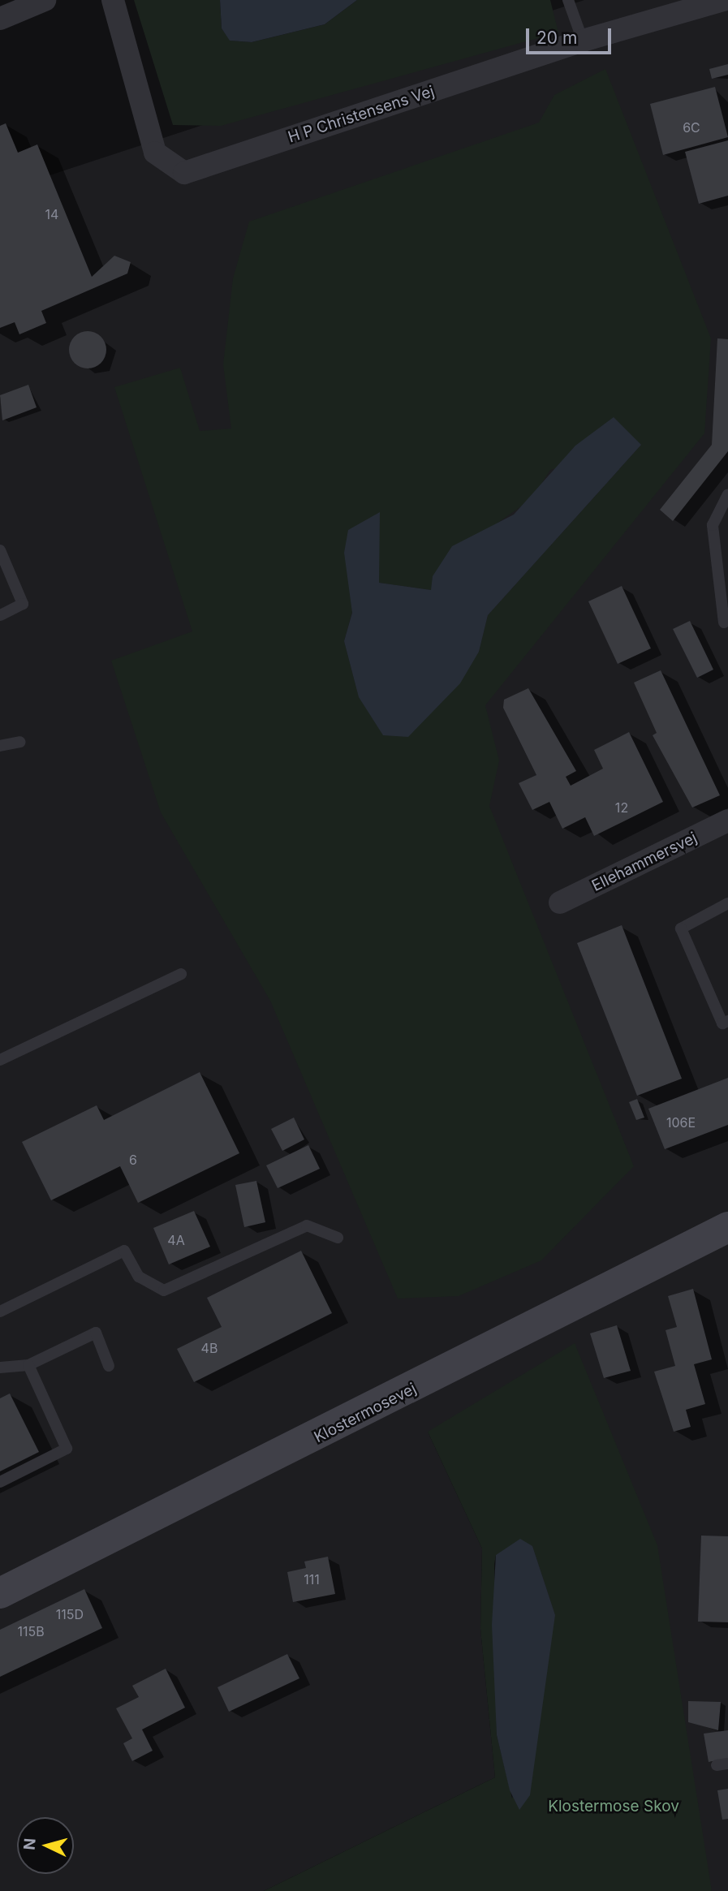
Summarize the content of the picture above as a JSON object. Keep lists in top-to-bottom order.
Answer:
{
  "streets": {
    "main road": ["Klostermosevej"],
    "street": ["H P Christensens Vej", "Ellehammersvej"]
  },
  "parks": ["Klostermose Skov"],
  "house_numbers": [
    "6C",
    "14",
    "12",
    "106E",
    "6",
    "4A",
    "4B",
    "111",
    "115D",
    "115B"
  ],
  "scale_bar": "20 m",
  "north": "left"
}
